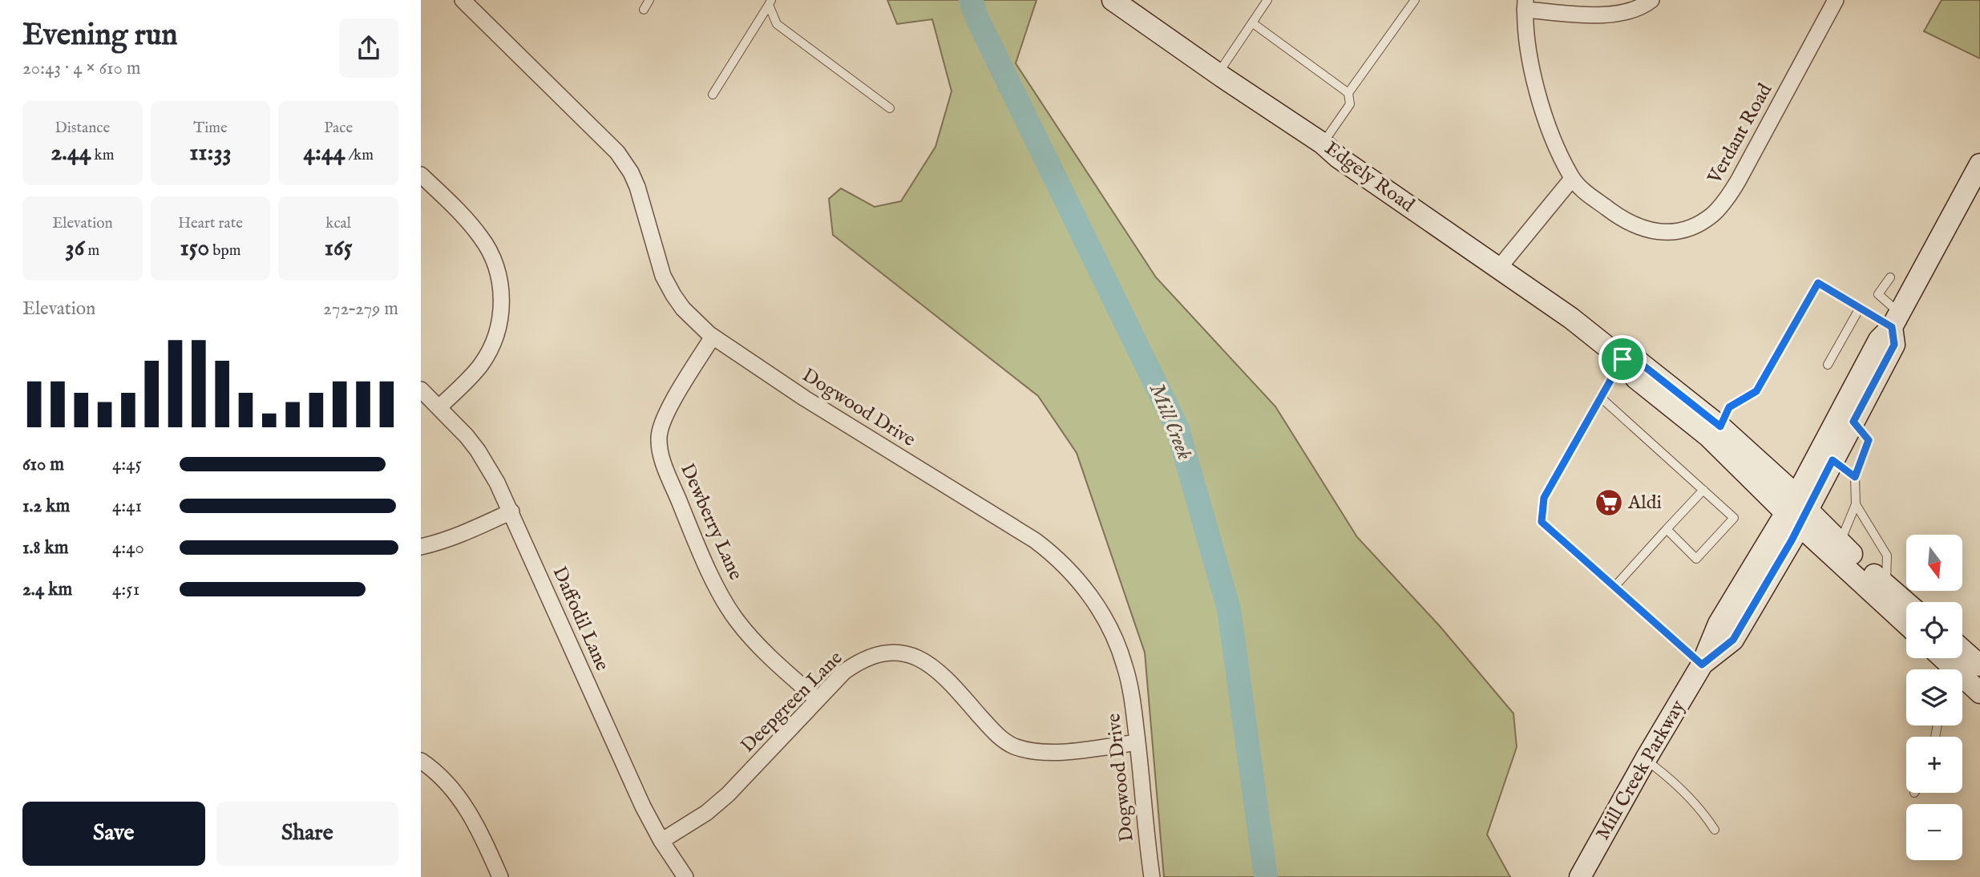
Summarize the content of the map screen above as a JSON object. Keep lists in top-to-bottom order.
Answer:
{
  "streets": {
    "main road": ["Edgely Road", "Mill Creek Parkway"],
    "street": [
      "Verdant Road",
      "Dogwood Drive",
      "Dewberry Lane",
      "Daffodil Lane",
      "Deepgreen Lane"
    ]
  },
  "crossings": [
    ["Edgely Road", "Mill Creek Parkway"],
    ["Dogwood Drive", "Dewberry Lane"],
    ["Dogwood Drive", "Deepgreen Lane"],
    ["Dewberry Lane", "Deepgreen Lane"],
    ["Daffodil Lane", "Deepgreen Lane"]
  ],
  "water": ["Mill Creek"],
  "places": {
    "supermarket": ["Aldi"]
  },
  "north": "bottom",
  "page": {
    "heading": ["Evening run", "20:43 · 4 × 610 m"],
    "stats": [
      ["Distance", "2.44 km"],
      ["Time", "11:33"],
      ["Pace", "4:44 /km"],
      ["Elevation", "36 m"],
      ["Heart rate", "150 bpm"],
      ["kcal", "165"]
    ],
    "chart": ["Elevation", "272–279 m"],
    "list": [
      {
        "name": "610 m",
        "note": "4:45"
      },
      {
        "name": "1.2 km",
        "note": "4:41"
      },
      {
        "name": "1.8 km",
        "note": "4:40"
      },
      {
        "name": "2.4 km",
        "note": "4:51"
      }
    ],
    "map_buttons": ["+", "−"],
    "buttons": ["Save", "Share"]
  }
}
